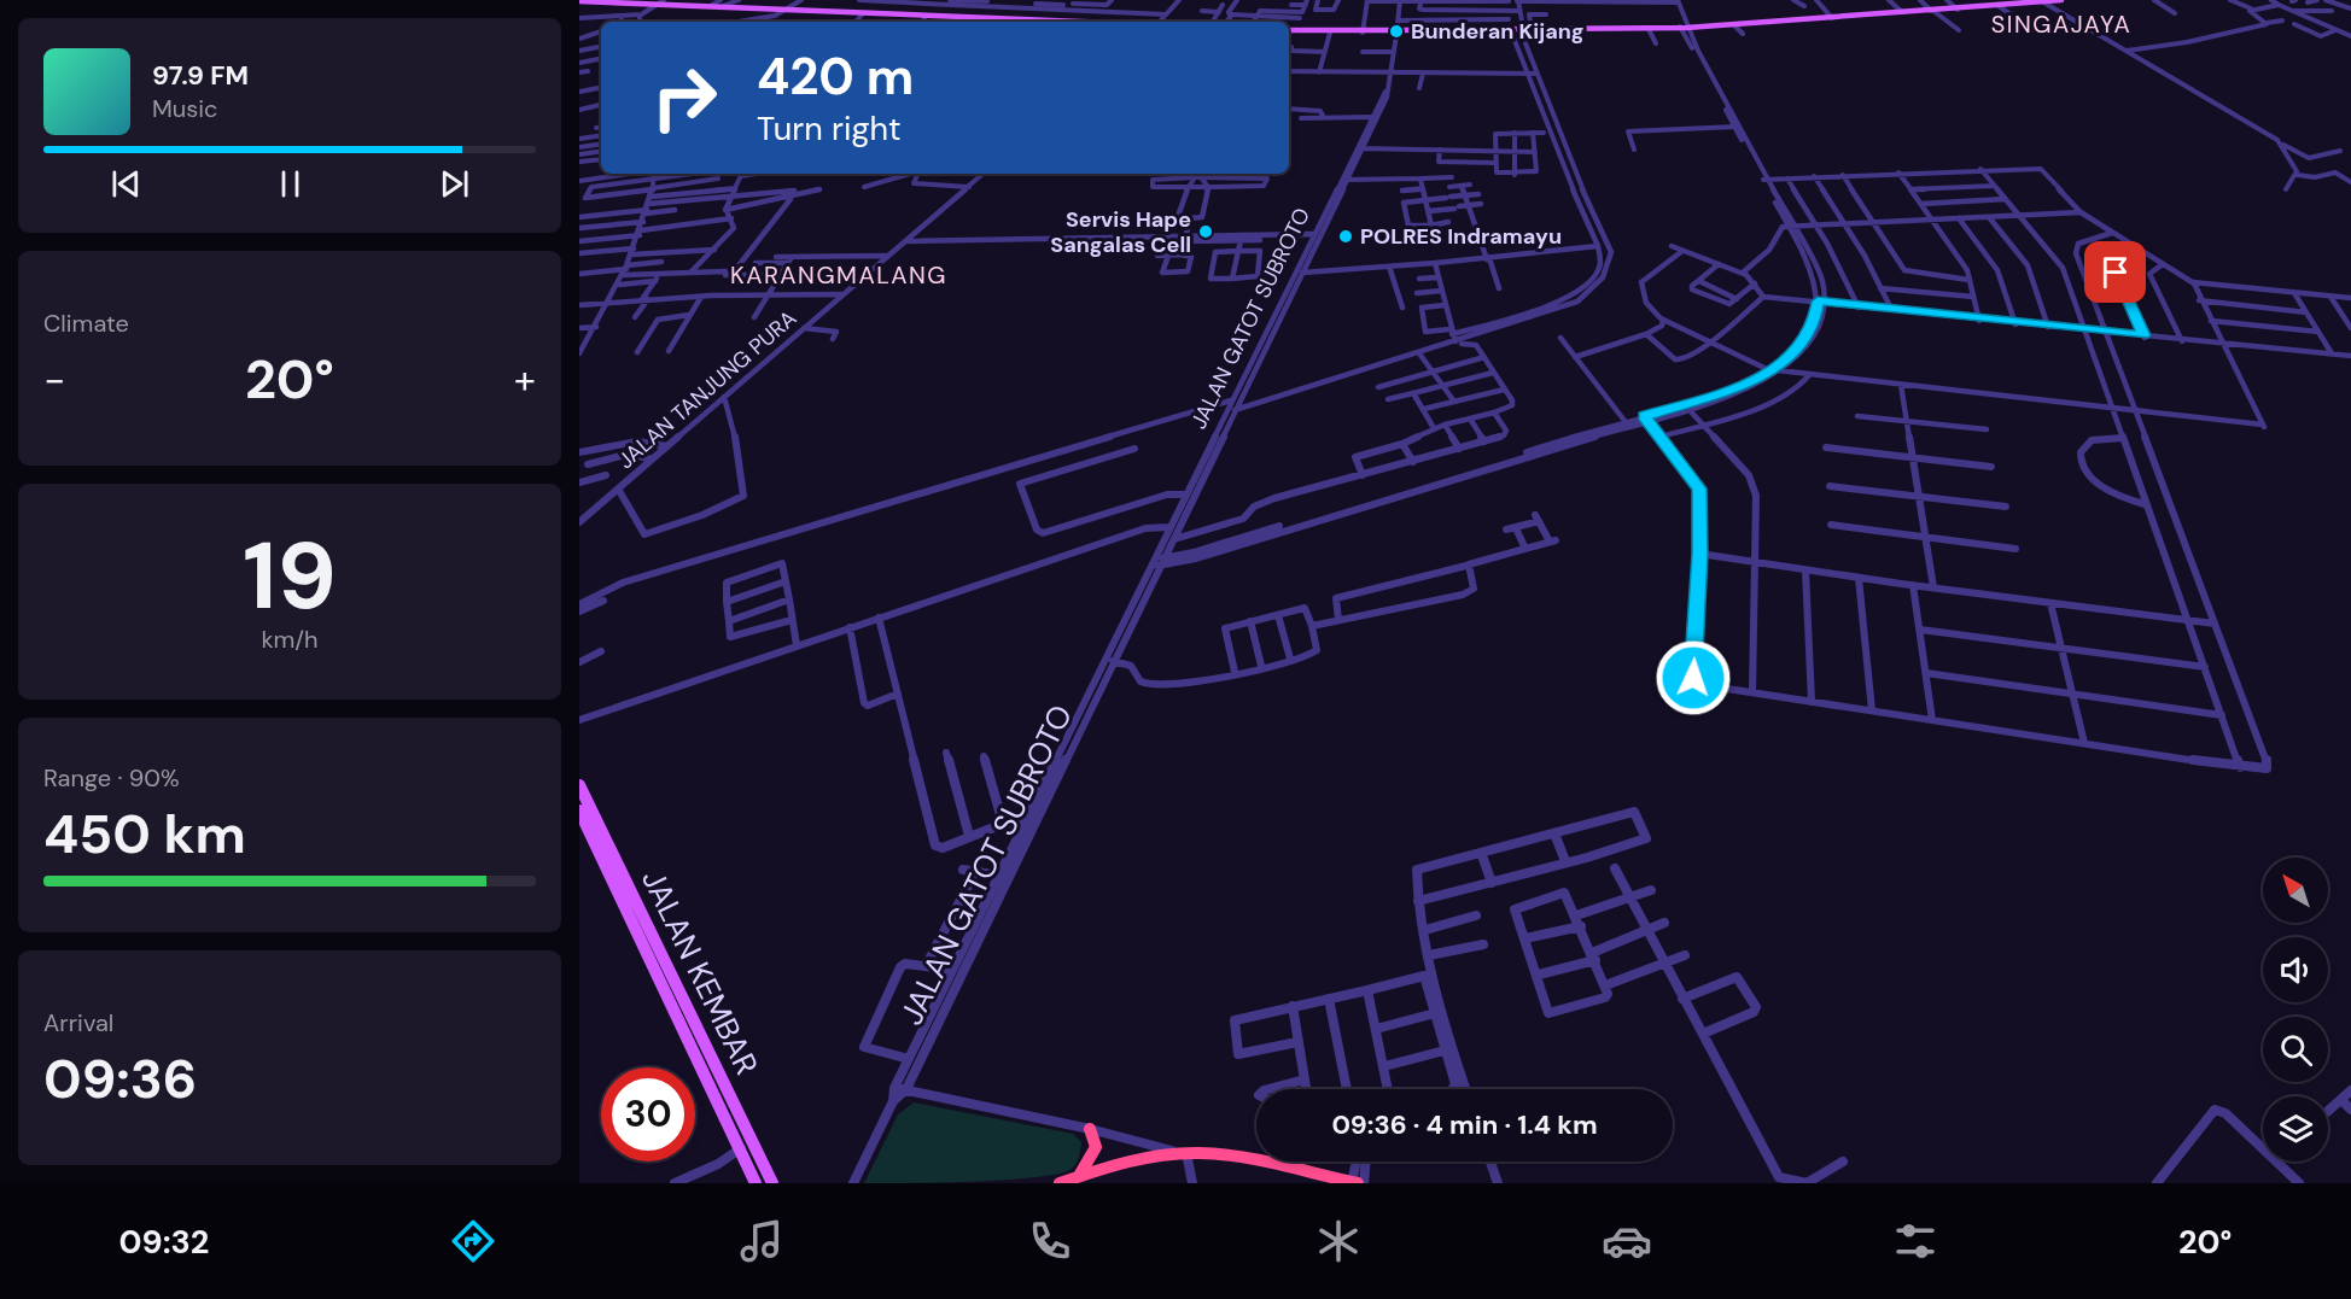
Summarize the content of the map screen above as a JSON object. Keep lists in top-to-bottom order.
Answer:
{
  "streets": {
    "main road": ["JALAN KEMBAR"],
    "street": ["JALAN GATOT SUBROTO", "JALAN TANJUNG PURA"]
  },
  "districts": ["SINGAJAYA", "KARANGMALANG"],
  "places": ["Bunderan Kijang", "Servis Hape Sangalas Cell", "POLRES Indramayu"],
  "north": "top left",
  "page": {
    "turn": ["420 m", "Turn right"],
    "song": ["97.9 FM", "Music"],
    "tile": [
      "Climate",
      ["19", "km/h"],
      ["Range · 90%", "450 km"],
      ["Arrival", "09:36"]
    ],
    "heat": ["−", "20°", "+"],
    "limit": "30",
    "trip": "09:36 · 4 min · 1.4 km",
    "tabs": ["09:32", "20°"]
  }
}
